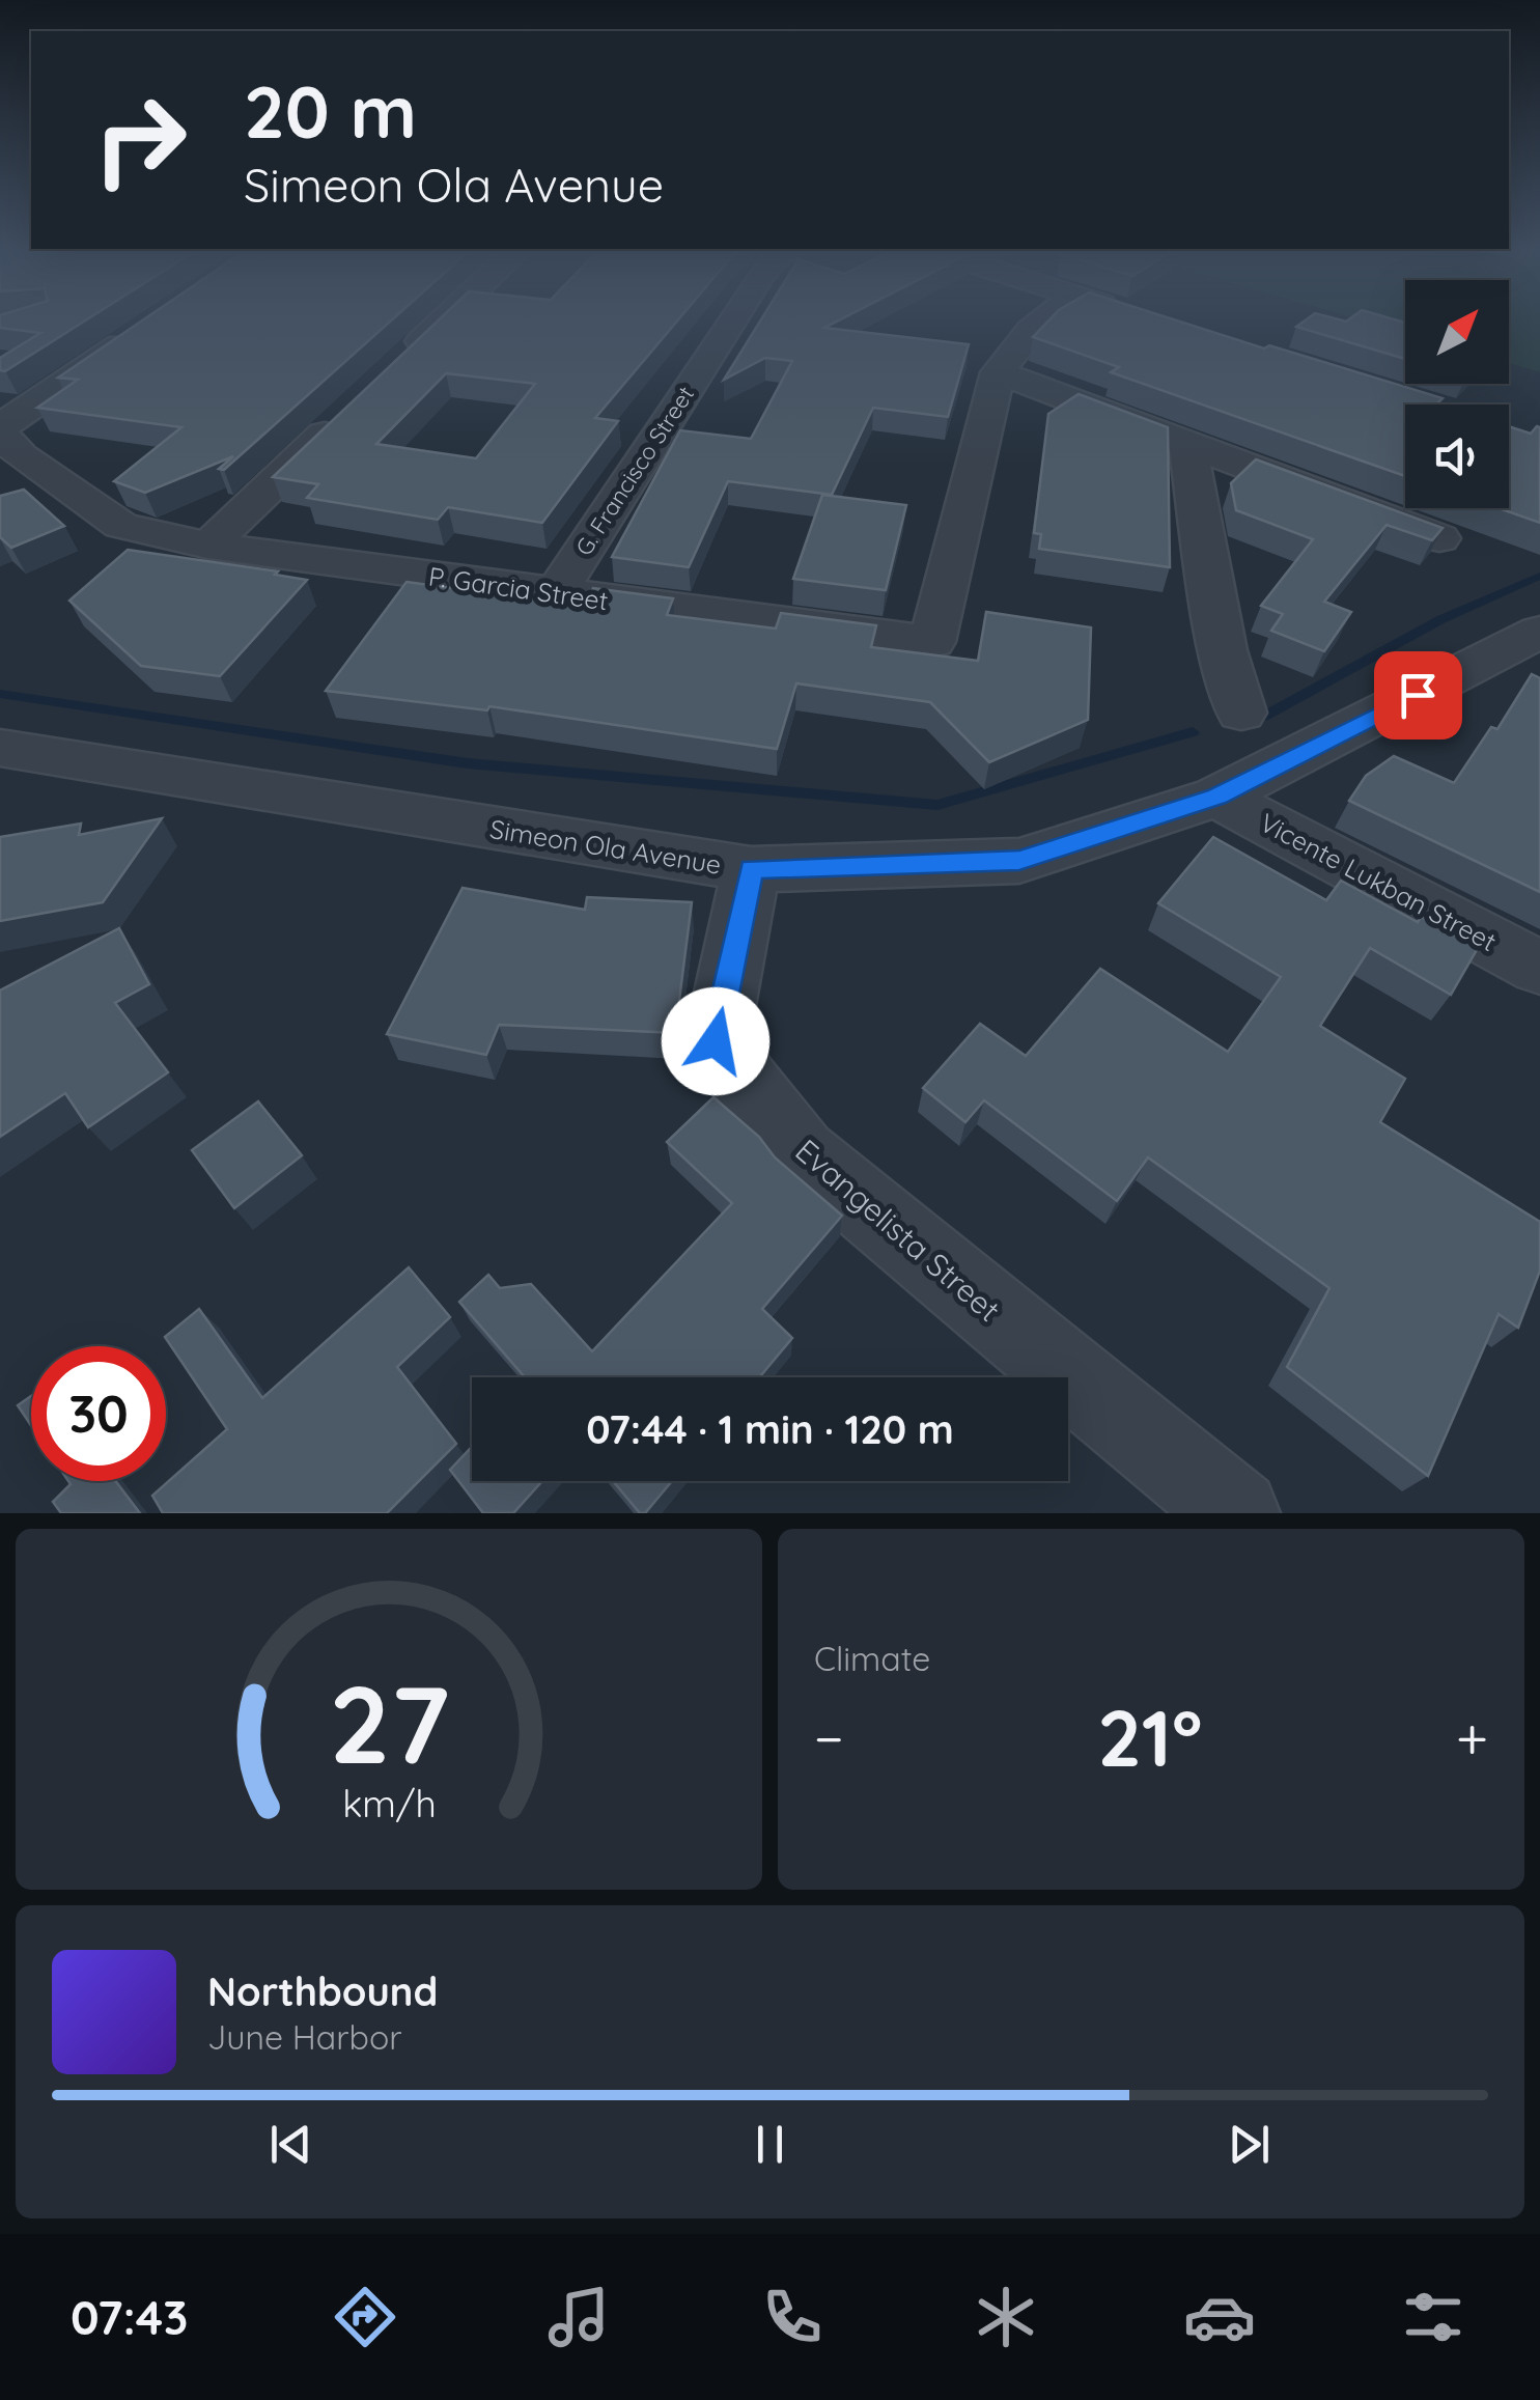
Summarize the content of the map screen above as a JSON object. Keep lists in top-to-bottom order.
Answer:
{
  "streets": {
    "street": [
      "G. Francisco Street",
      "P. Garcia Street",
      "Simeon Ola Avenue",
      "Vicente Lukban Street",
      "Evangelista Street"
    ]
  },
  "crossings": [
    ["G. Francisco Street", "P. Garcia Street"],
    ["Simeon Ola Avenue", "Vicente Lukban Street"],
    ["Simeon Ola Avenue", "Evangelista Street"]
  ],
  "north": "top right",
  "page": {
    "turn": ["20 m", "Simeon Ola Avenue"],
    "limit": "30",
    "trip": "07:44 · 1 min · 120 m",
    "tile": "Climate",
    "heat": ["−", "21°", "+"],
    "song": ["Northbound", "June Harbor"],
    "tabs": "07:43",
    "gauge": ["27", "km/h"]
  }
}
